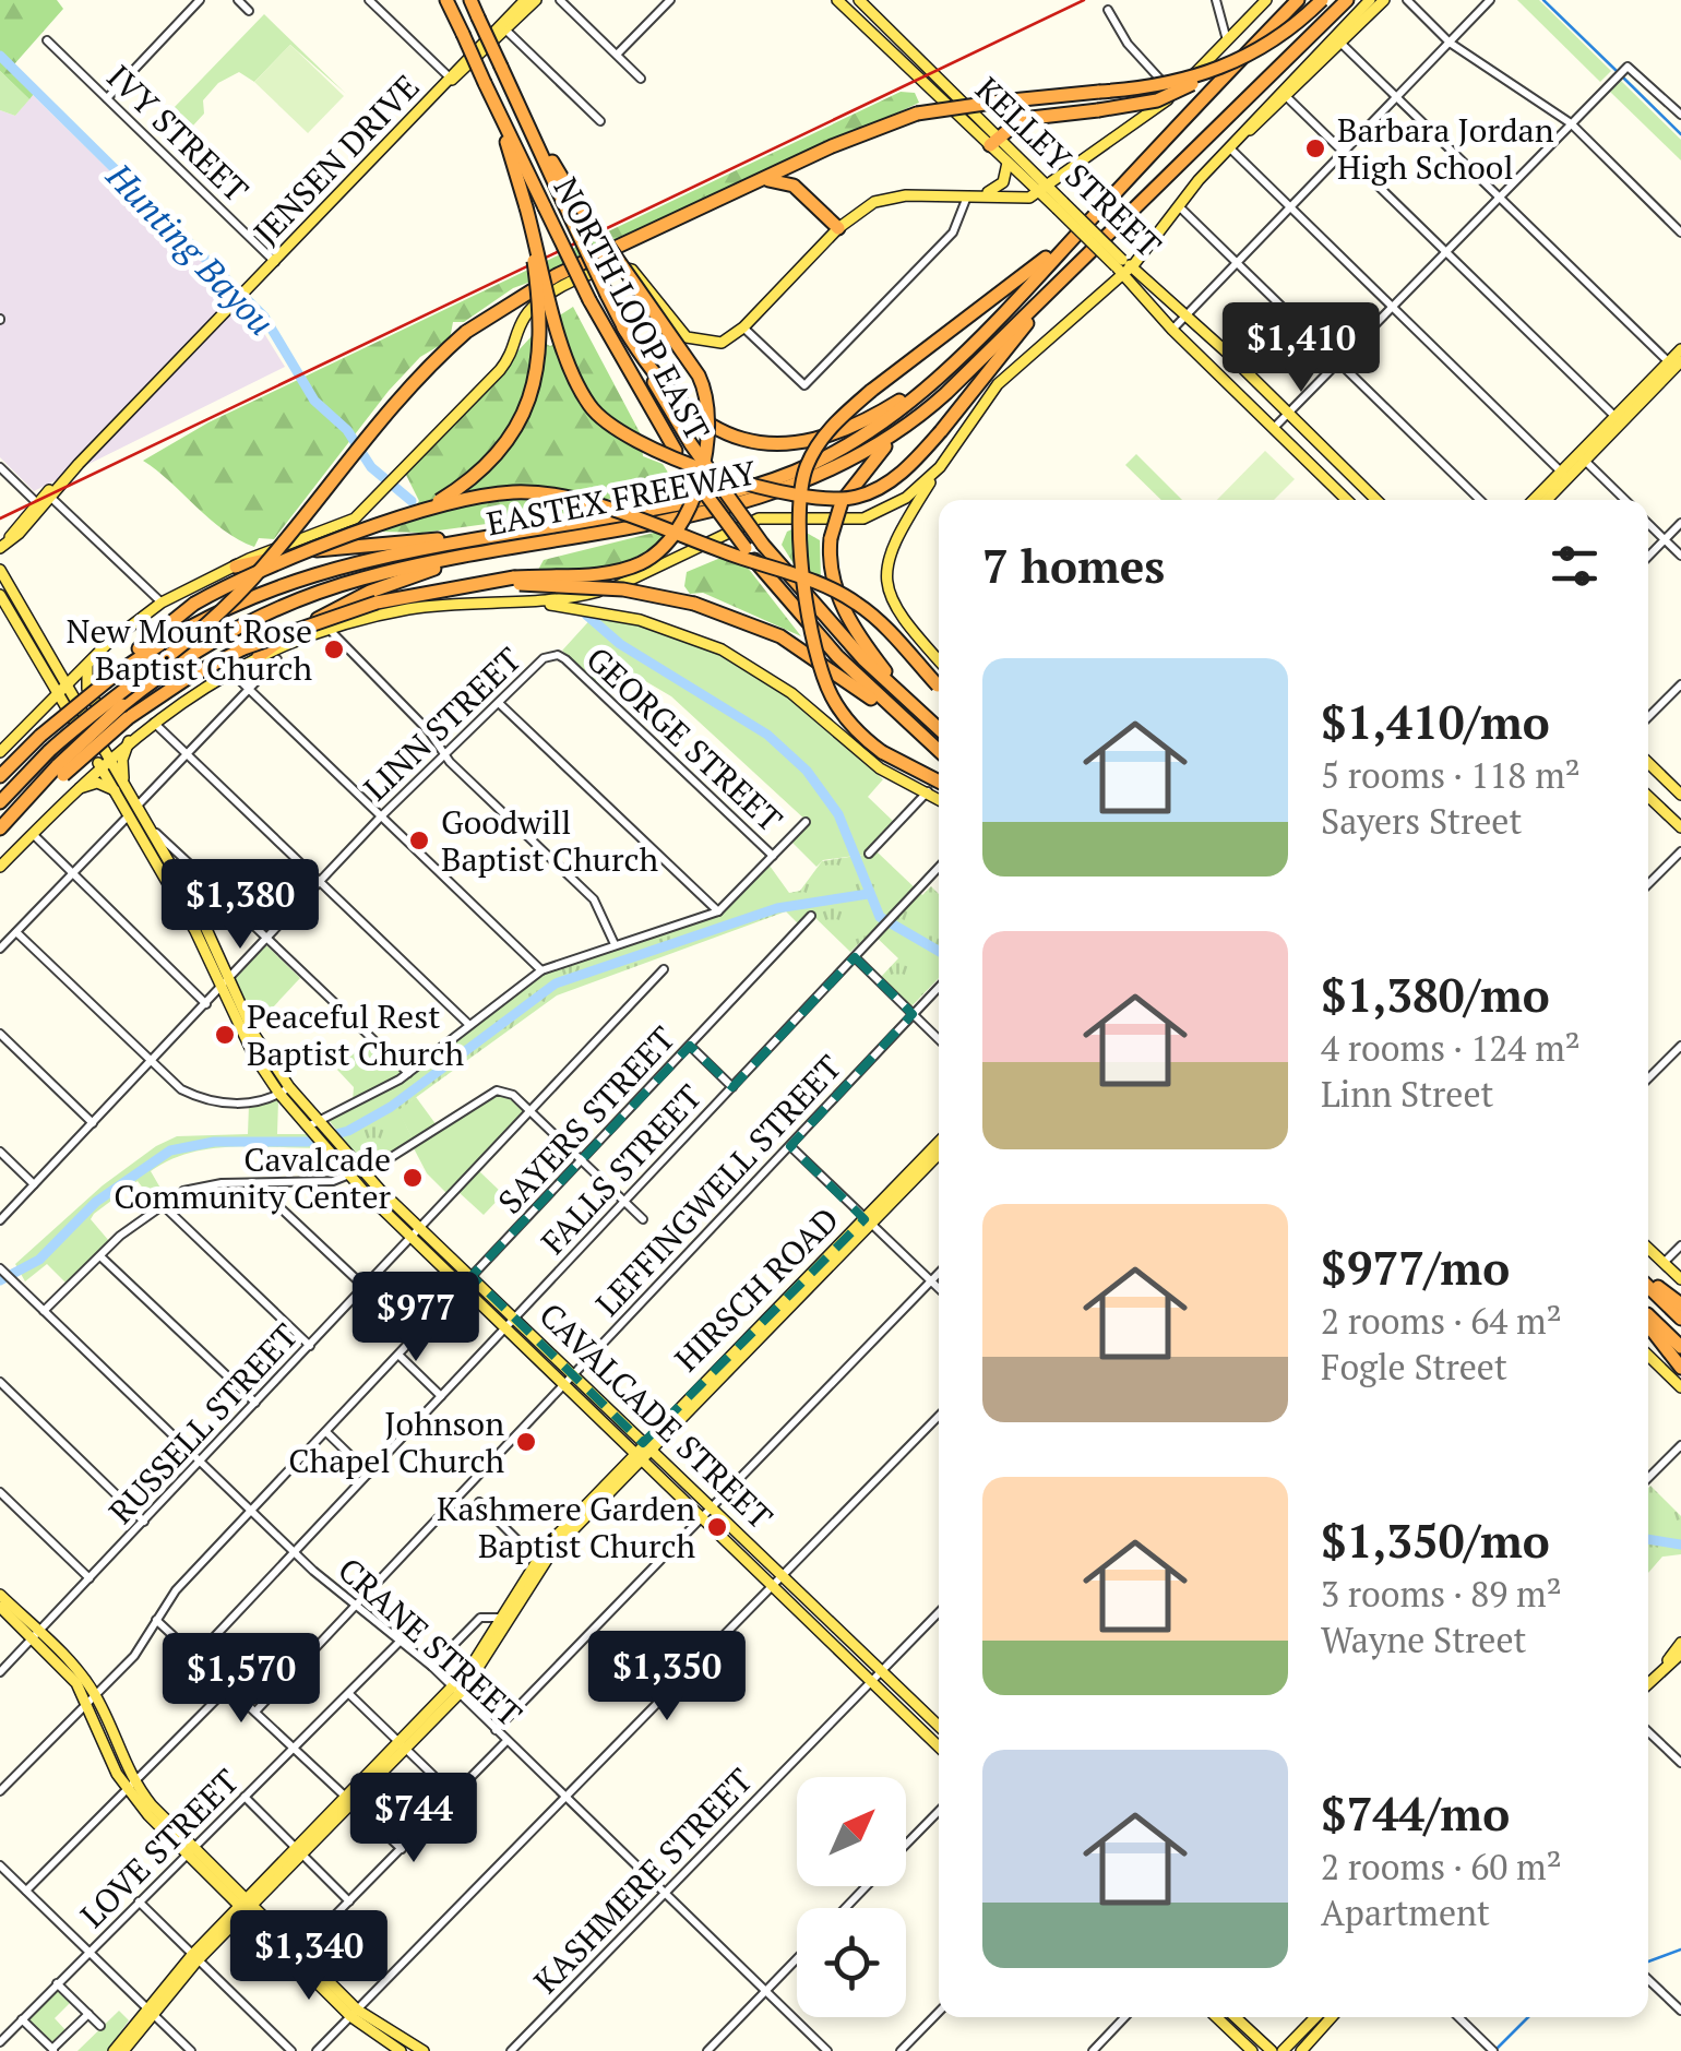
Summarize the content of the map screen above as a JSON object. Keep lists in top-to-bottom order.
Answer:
{
  "streets": {
    "highway": ["NORTH LOOP EAST", "EASTEX FREEWAY"],
    "main road": [
      "JENSEN DRIVE",
      "KELLEY STREET",
      "HIRSCH ROAD",
      "CAVALCADE STREET"
    ],
    "street": [
      "IVY STREET",
      "LINN STREET",
      "GEORGE STREET",
      "SAYERS STREET",
      "FALLS STREET",
      "LEFFINGWELL STREET",
      "RUSSELL STREET",
      "CRANE STREET",
      "LOVE STREET",
      "KASHMERE STREET"
    ]
  },
  "crossings": [
    ["IVY STREET", "JENSEN DRIVE"],
    ["LINN STREET", "GEORGE STREET"],
    ["LINN STREET", "CAVALCADE STREET"],
    ["SAYERS STREET", "CAVALCADE STREET"],
    ["SAYERS STREET", "CRANE STREET"],
    ["FALLS STREET", "CAVALCADE STREET"],
    ["FALLS STREET", "CRANE STREET"],
    ["LEFFINGWELL STREET", "CAVALCADE STREET"],
    ["LEFFINGWELL STREET", "CRANE STREET"],
    ["HIRSCH ROAD", "CAVALCADE STREET"],
    ["HIRSCH ROAD", "CRANE STREET"],
    ["CAVALCADE STREET", "RUSSELL STREET"],
    ["CAVALCADE STREET", "KASHMERE STREET"],
    ["RUSSELL STREET", "CRANE STREET"],
    ["CRANE STREET", "LOVE STREET"],
    ["CRANE STREET", "KASHMERE STREET"]
  ],
  "water": ["Hunting Bayou"],
  "places": [
    "Barbara Jordan High School",
    "New Mount Rose Baptist Church",
    "Goodwill Baptist Church",
    "Peaceful Rest Baptist Church",
    "Cavalcade Community Center",
    "Johnson Chapel Church",
    "Kashmere Garden Baptist Church"
  ],
  "north": "top right",
  "page": {
    "price": [
      "$1,410",
      "$1,380",
      "$977",
      "$1,350",
      "$1,570",
      "$744",
      "$1,340"
    ],
    "heading": "7 homes",
    "list": [
      {
        "name": "$1,410/mo",
        "note": "5 rooms · 118 m² · Sayers Street"
      },
      {
        "name": "$1,380/mo",
        "note": "4 rooms · 124 m² · Linn Street"
      },
      {
        "name": "$977/mo",
        "note": "2 rooms · 64 m² · Fogle Street"
      },
      {
        "name": "$1,350/mo",
        "note": "3 rooms · 89 m² · Wayne Street"
      },
      {
        "name": "$744/mo",
        "note": "2 rooms · 60 m² · Apartment"
      }
    ]
  }
}
